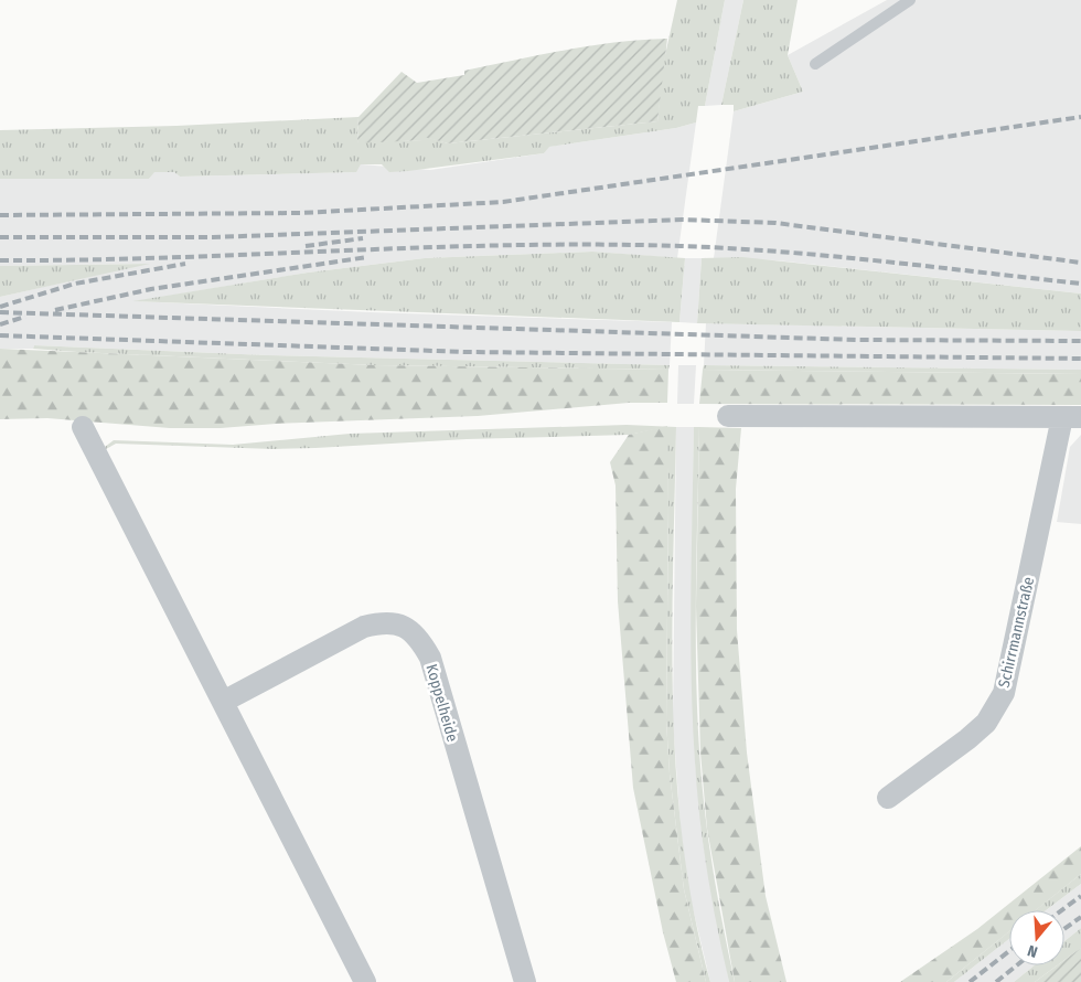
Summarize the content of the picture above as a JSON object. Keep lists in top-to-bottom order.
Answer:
{
  "streets": {
    "street": ["Schirrmannstraße", "Koppelheide"]
  },
  "north": "bottom"
}
